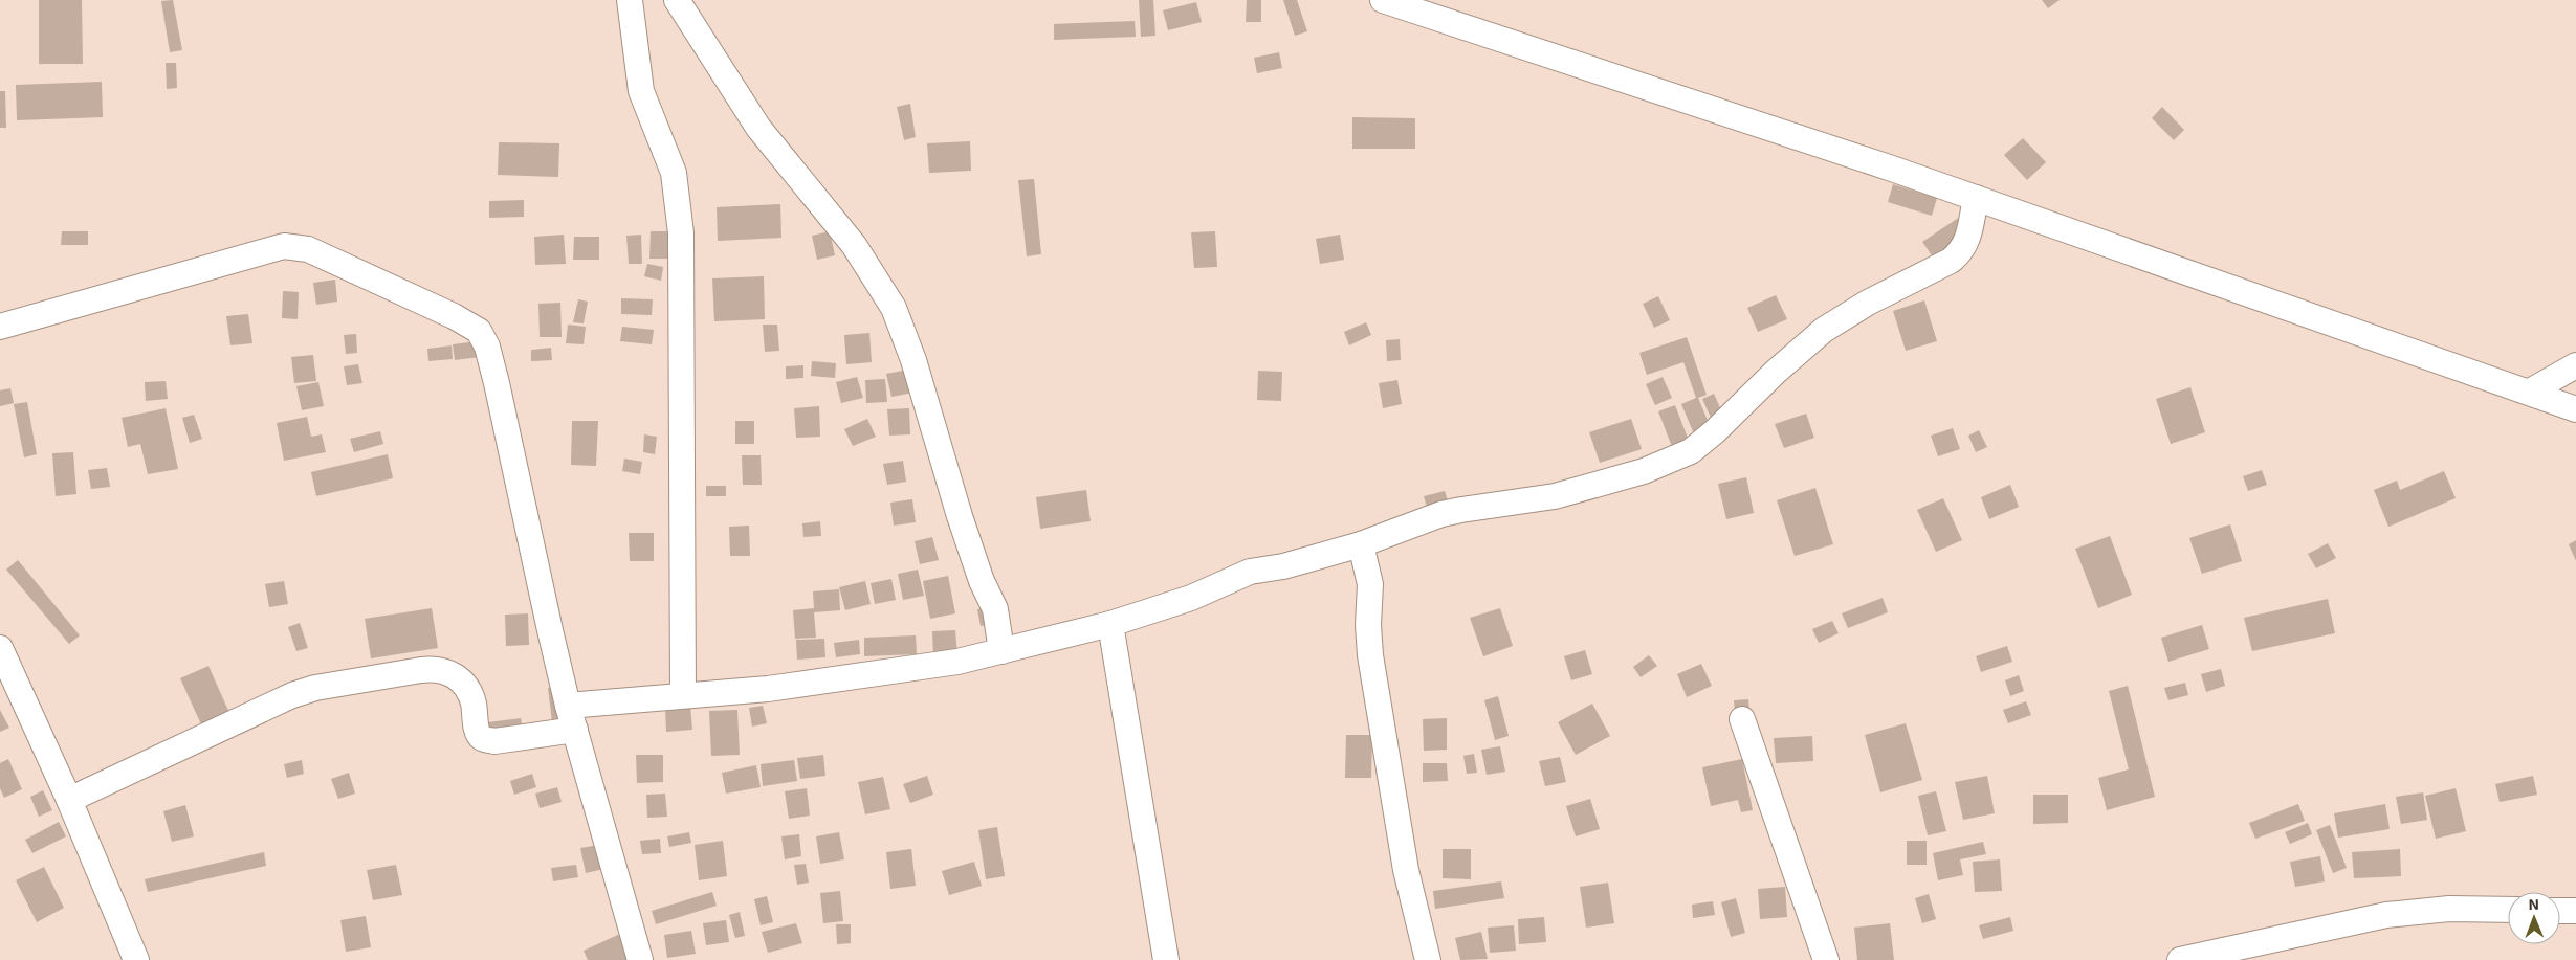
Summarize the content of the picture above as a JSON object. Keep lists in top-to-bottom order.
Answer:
{
  "north": "top"
}
